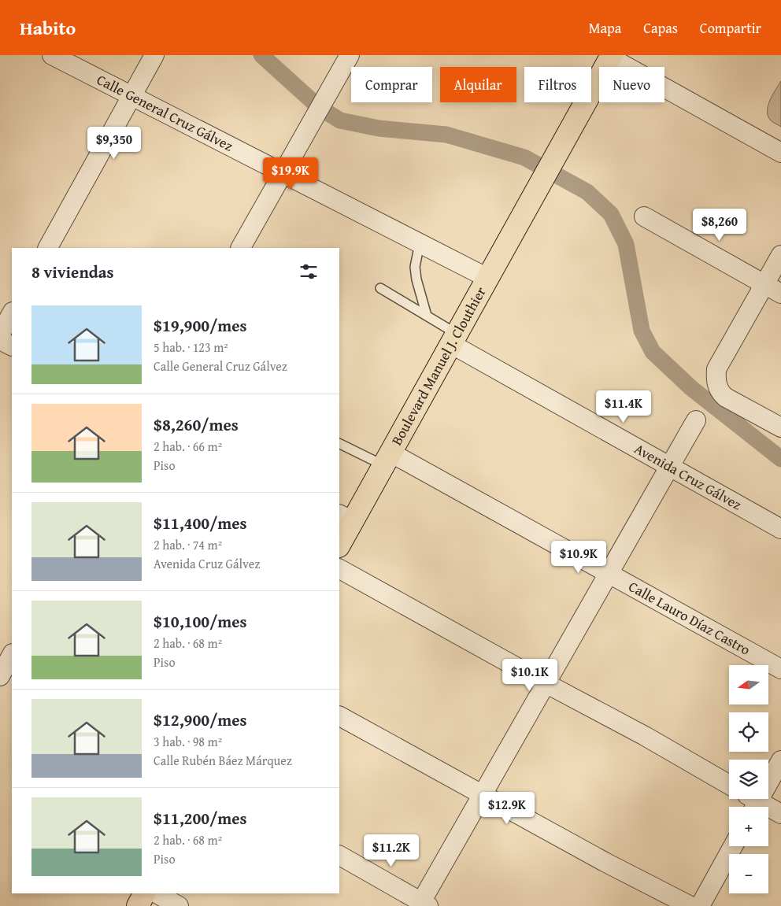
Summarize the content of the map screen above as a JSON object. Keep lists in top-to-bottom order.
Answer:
{
  "streets": {
    "main road": ["Boulevard Manuel J. Clouthier"],
    "street": ["Calle General Cruz Gálvez", "Avenida Cruz Gálvez", "Calle Lauro Díaz Castro"]
  },
  "crossings": [
    ["Calle General Cruz Gálvez", "Boulevard Manuel J. Clouthier"],
    ["Boulevard Manuel J. Clouthier", "Avenida Cruz Gálvez"],
    ["Boulevard Manuel J. Clouthier", "Calle Lauro Díaz Castro"]
  ],
  "north": "left",
  "page": {
    "header": "Habito",
    "nav": ["Mapa", "Capas", "Compartir"],
    "chip": [
      "Comprar",
      "Alquilar",
      "Filtros",
      "Nuevo"
    ],
    "price": [
      "$9,350",
      "$19.9K",
      "$8,260",
      "$11.4K",
      "$10.9K",
      "$10.1K",
      "$12.9K",
      "$11.2K"
    ],
    "heading": "8 viviendas",
    "list": [
      {
        "name": "$19,900/mes",
        "note": "5 hab. · 123 m² · Calle General Cruz Gálvez"
      },
      {
        "name": "$8,260/mes",
        "note": "2 hab. · 66 m² · Piso"
      },
      {
        "name": "$11,400/mes",
        "note": "2 hab. · 74 m² · Avenida Cruz Gálvez"
      },
      {
        "name": "$10,100/mes",
        "note": "2 hab. · 68 m² · Piso"
      },
      {
        "name": "$12,900/mes",
        "note": "3 hab. · 98 m² · Calle Rubén Báez Márquez"
      },
      {
        "name": "$11,200/mes",
        "note": "2 hab. · 68 m² · Piso"
      }
    ],
    "map_buttons": ["+", "−"]
  }
}
